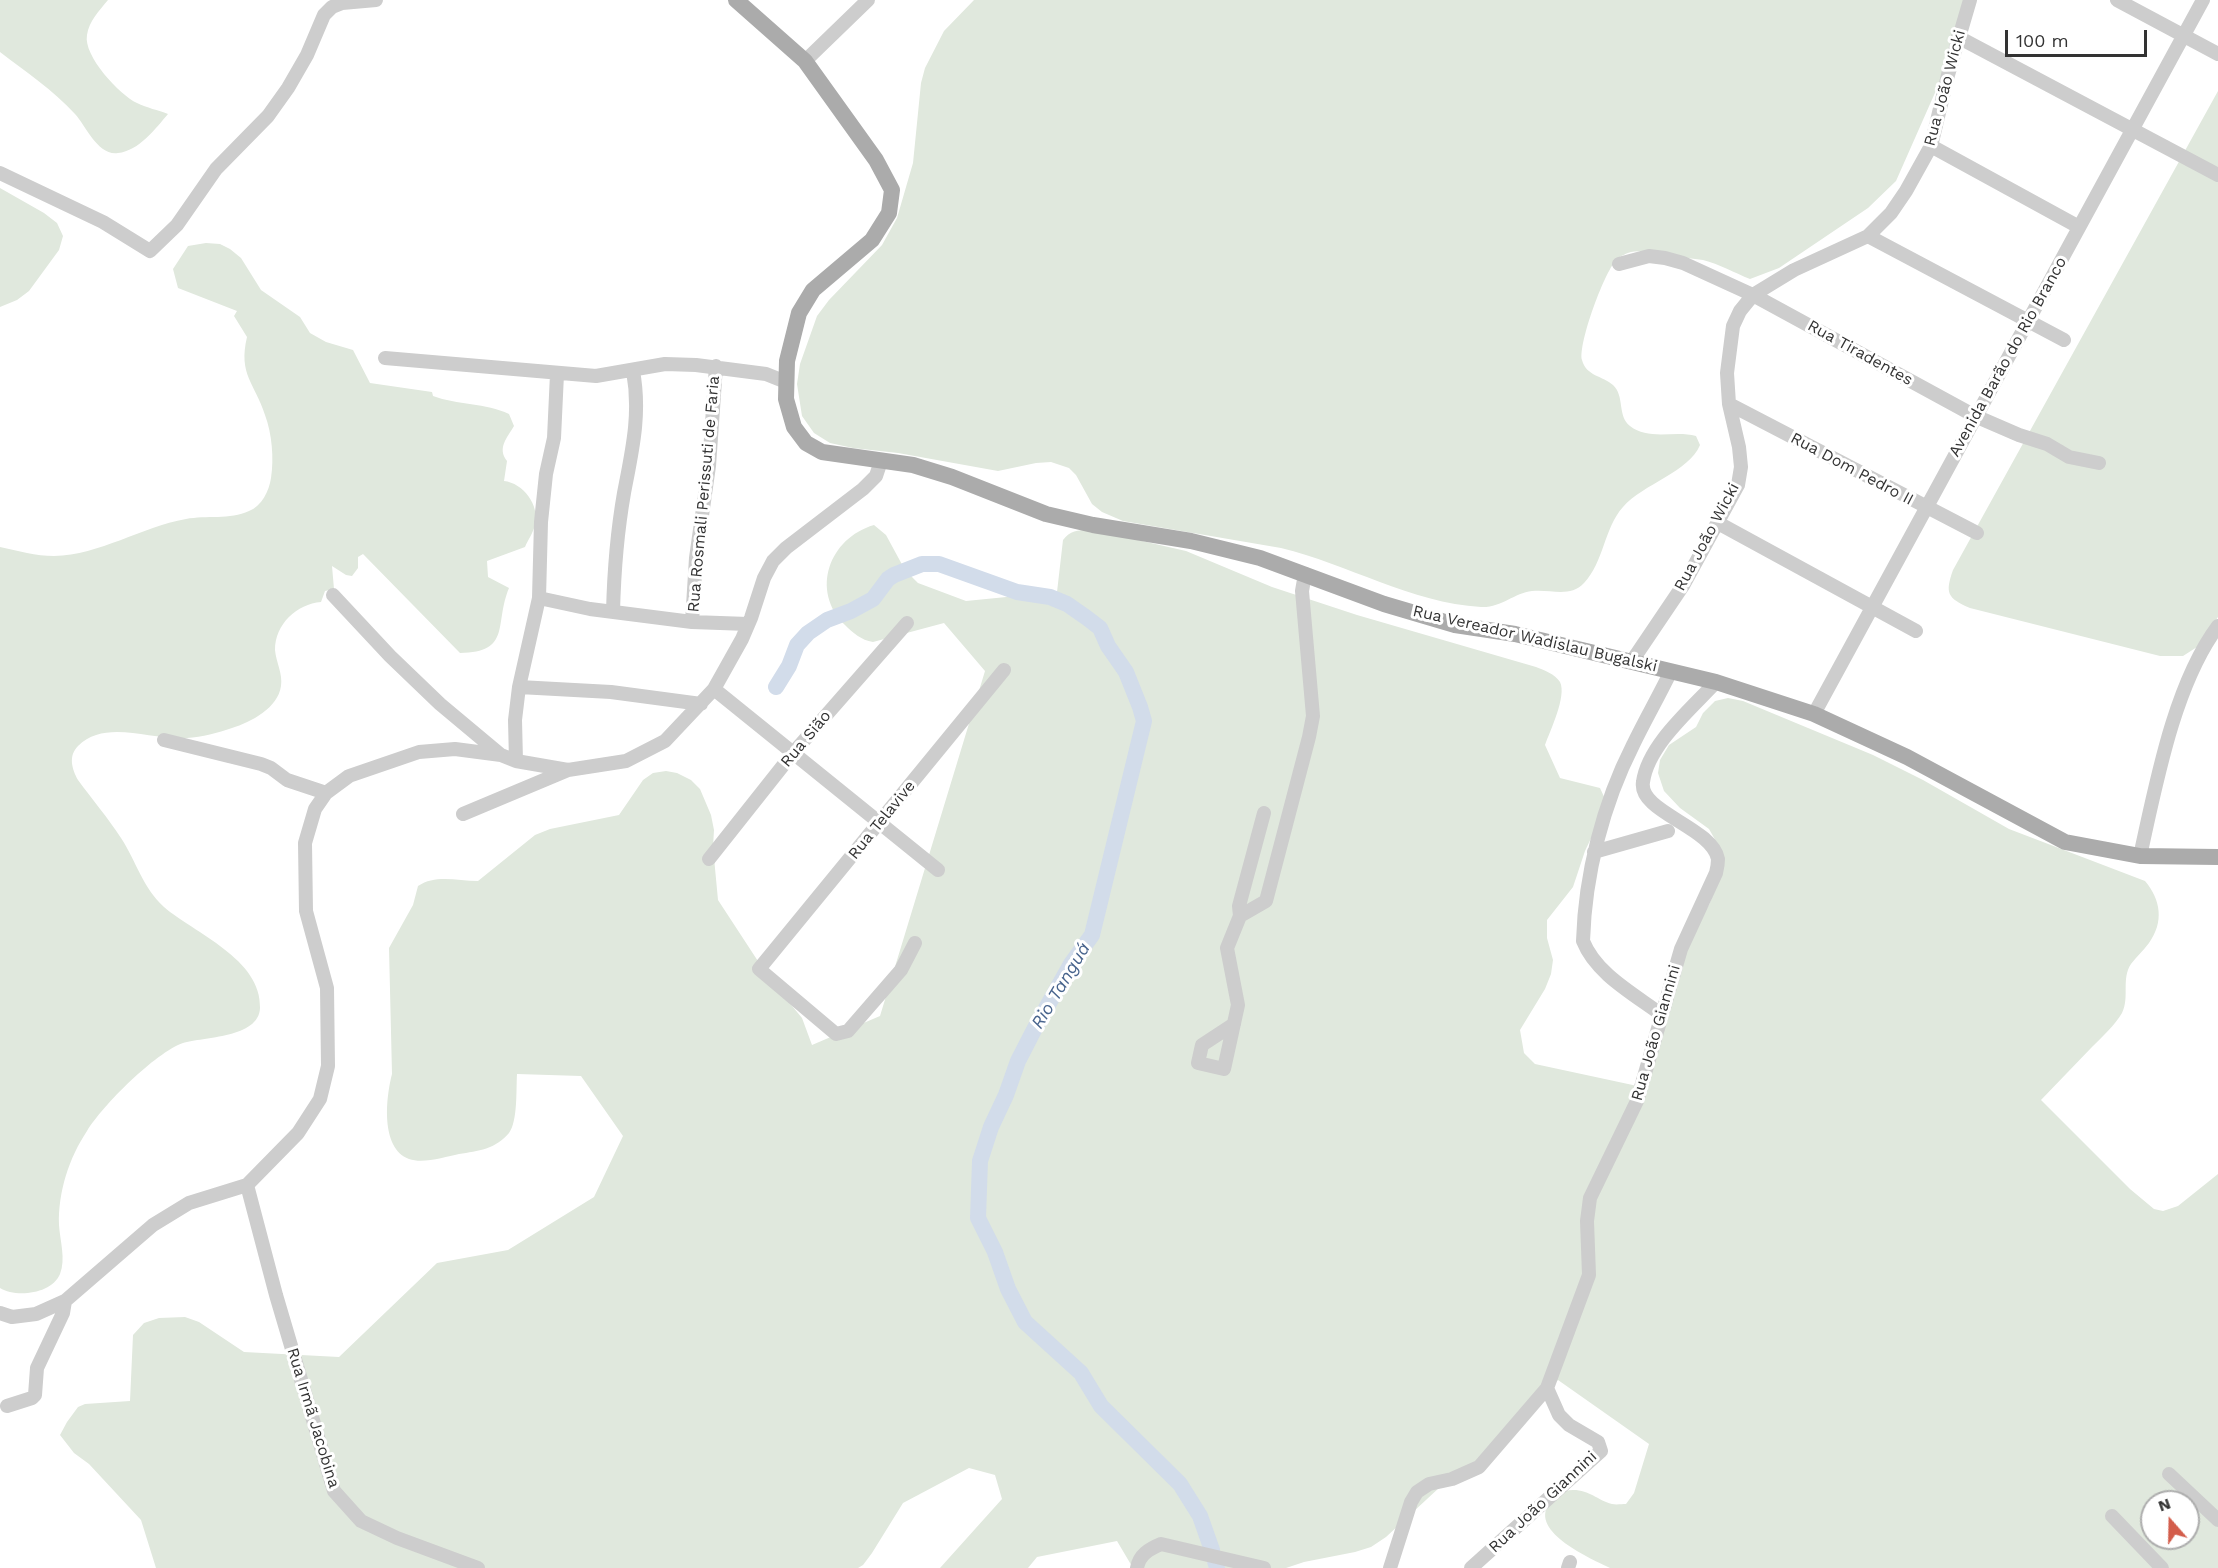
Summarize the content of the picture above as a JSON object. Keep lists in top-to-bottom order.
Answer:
{
  "streets": {
    "main road": ["Rua Vereador Wadislau Bugalski"],
    "street": [
      "Rua João Wicki",
      "Rua Tiradentes",
      "Avenida Barão do Rio Branco",
      "Rua Dom Pedro II",
      "Rua Rosmali Perissuti de Faria",
      "Rua Sião",
      "Rua Telavive",
      "Rua João Giannini",
      "Rua Irmã Jacobina"
    ]
  },
  "crossings": [
    ["Rua João Wicki", "Rua Tiradentes"],
    ["Rua João Wicki", "Rua Dom Pedro II"],
    ["Rua João Wicki", "Rua Vereador Wadislau Bugalski"],
    ["Rua Tiradentes", "Avenida Barão do Rio Branco"],
    ["Avenida Barão do Rio Branco", "Rua Dom Pedro II"],
    ["Avenida Barão do Rio Branco", "Rua Vereador Wadislau Bugalski"],
    ["Rua Vereador Wadislau Bugalski", "Rua João Giannini"]
  ],
  "water": ["Rio Tanguá"],
  "scale_bar": "100 m",
  "north": "top"
}
